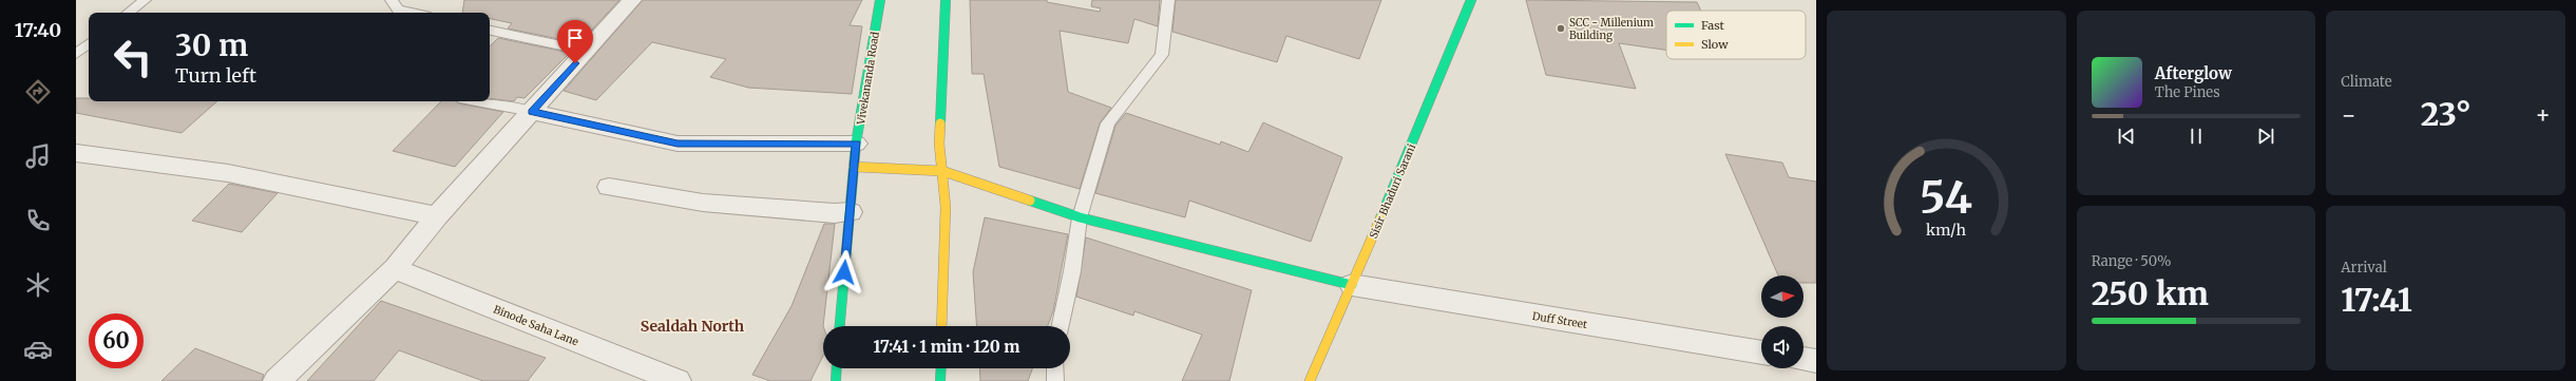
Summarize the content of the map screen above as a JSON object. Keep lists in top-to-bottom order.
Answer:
{
  "streets": {
    "street": [
      "Vivekananda Road",
      "Sisir Bhaduri Sarani",
      "Duff Street",
      "Binode Saha Lane"
    ]
  },
  "crossings": [
    ["Sisir Bhaduri Sarani", "Duff Street"]
  ],
  "districts": ["Sealdah North"],
  "places": ["SCC - Millenium Building"],
  "legend": ["Fast", "Slow"],
  "north": "right",
  "page": {
    "tabs": "17:40",
    "tile": [
      "Climate",
      ["Range · 50%", "250 km"],
      ["Arrival", "17:41"]
    ],
    "turn": ["30 m", "Turn left"],
    "song": ["Afterglow", "The Pines"],
    "heat": ["−", "23°", "+"],
    "limit": "60",
    "trip": "17:41 · 1 min · 120 m",
    "gauge": ["54", "km/h"]
  }
}
